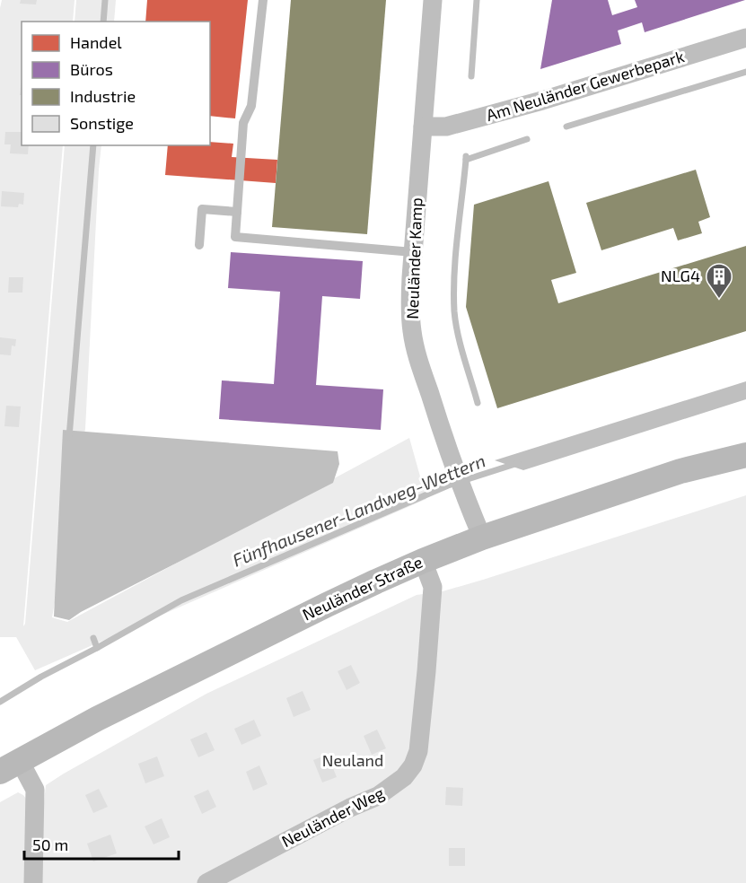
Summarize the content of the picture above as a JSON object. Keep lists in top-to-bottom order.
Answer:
{
  "streets": {
    "main road": ["Neuländer Straße"],
    "street": ["Am Neuländer Gewerbepark", "Neuländer Kamp", "Neuländer Weg"]
  },
  "crossings": [
    ["Am Neuländer Gewerbepark", "Neuländer Kamp"],
    ["Neuländer Kamp", "Neuländer Straße"],
    ["Neuländer Straße", "Neuländer Weg"]
  ],
  "water": ["Fünfhausener-Landweg-Wettern"],
  "parks": ["Neuland"],
  "places": {
    "building": ["NLG4"]
  },
  "legend": [
    "Handel",
    "Büros",
    "Industrie",
    "Sonstige"
  ],
  "scale_bar": "50 m"
}
